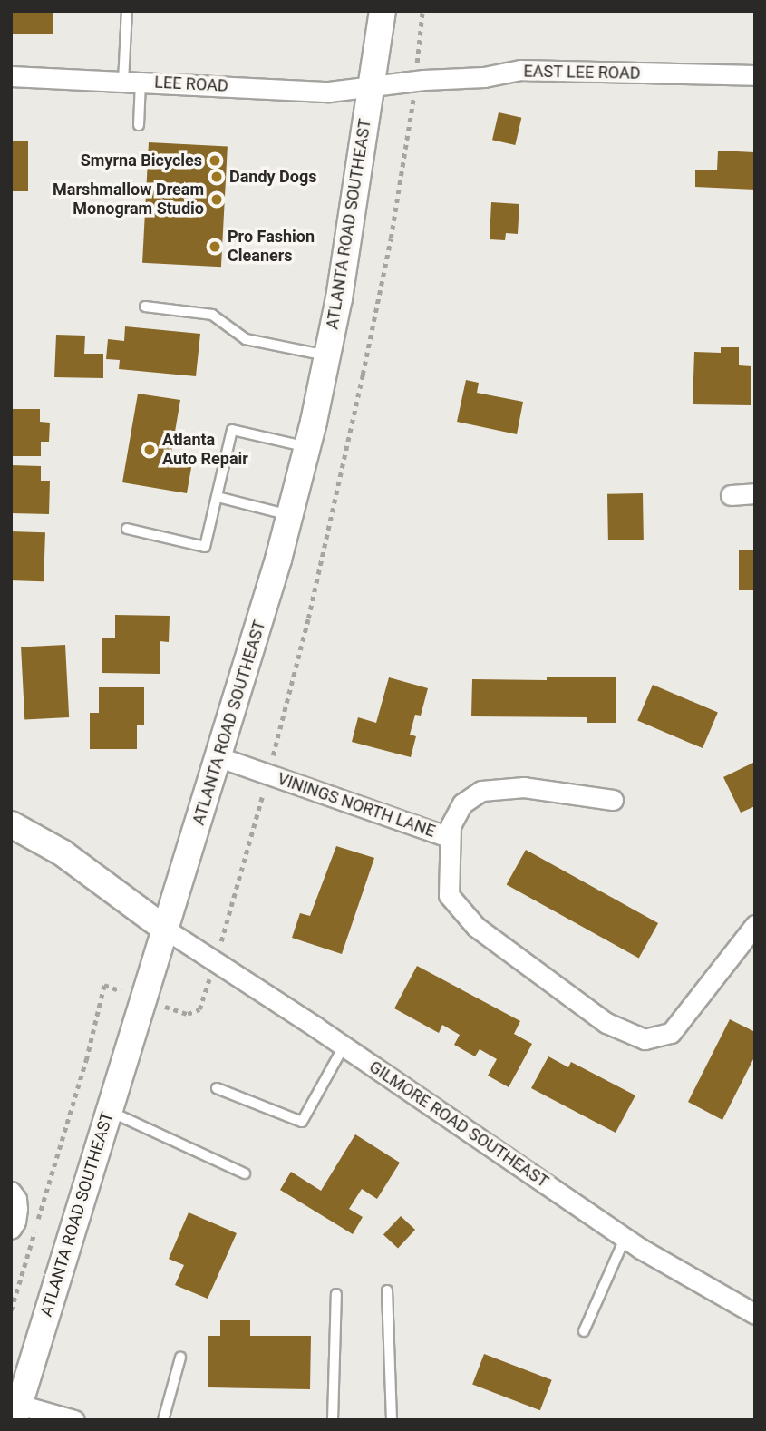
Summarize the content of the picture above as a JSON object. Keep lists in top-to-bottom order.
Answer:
{
  "streets": {
    "main road": ["ATLANTA ROAD SOUTHEAST"],
    "street": [
      "EAST LEE ROAD",
      "LEE ROAD",
      "VININGS NORTH LANE",
      "GILMORE ROAD SOUTHEAST"
    ]
  },
  "crossings": [
    ["EAST LEE ROAD", "LEE ROAD"],
    ["EAST LEE ROAD", "ATLANTA ROAD SOUTHEAST"],
    ["LEE ROAD", "ATLANTA ROAD SOUTHEAST"],
    ["ATLANTA ROAD SOUTHEAST", "VININGS NORTH LANE"],
    ["ATLANTA ROAD SOUTHEAST", "GILMORE ROAD SOUTHEAST"]
  ],
  "places": [
    "Smyrna Bicycles",
    "Dandy Dogs",
    "Marshmallow Dream Monogram Studio",
    "Pro Fashion Cleaners",
    "Atlanta Auto Repair"
  ]
}
